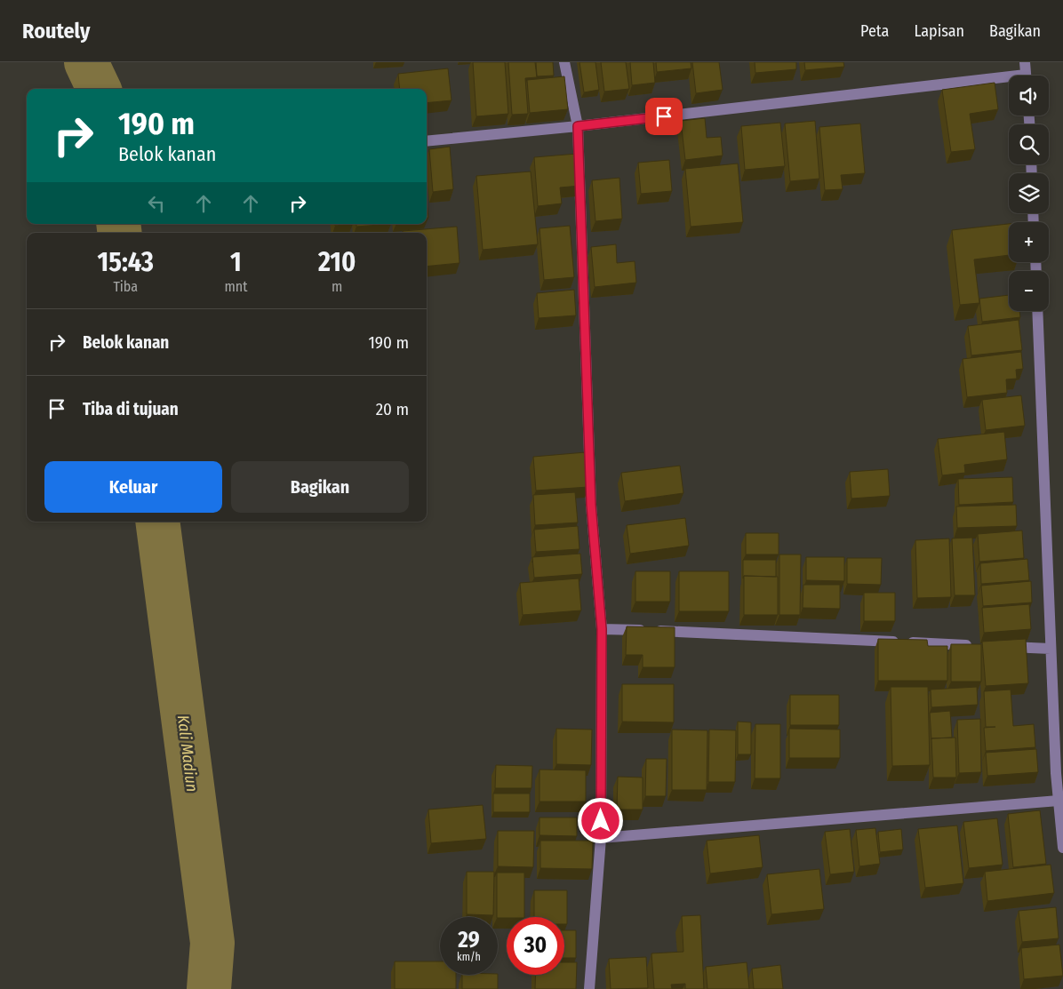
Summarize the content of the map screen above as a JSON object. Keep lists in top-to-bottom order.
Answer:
{
  "water": ["Kali Madiun"],
  "page": {
    "header": "Routely",
    "nav": ["Peta", "Lapisan", "Bagikan"],
    "map_buttons": ["+", "−"],
    "turn": ["190 m", "Belok kanan"],
    "eta": [
      "15:43",
      "Tiba",
      "1",
      "mnt",
      "210",
      "m"
    ],
    "list": [
      {
        "name": "Belok kanan",
        "value": "190 m"
      },
      {
        "name": "Tiba di tujuan",
        "value": "20 m"
      }
    ],
    "buttons": ["Keluar", "Bagikan"],
    "speed": "29 km/h",
    "limit": "30"
  }
}
